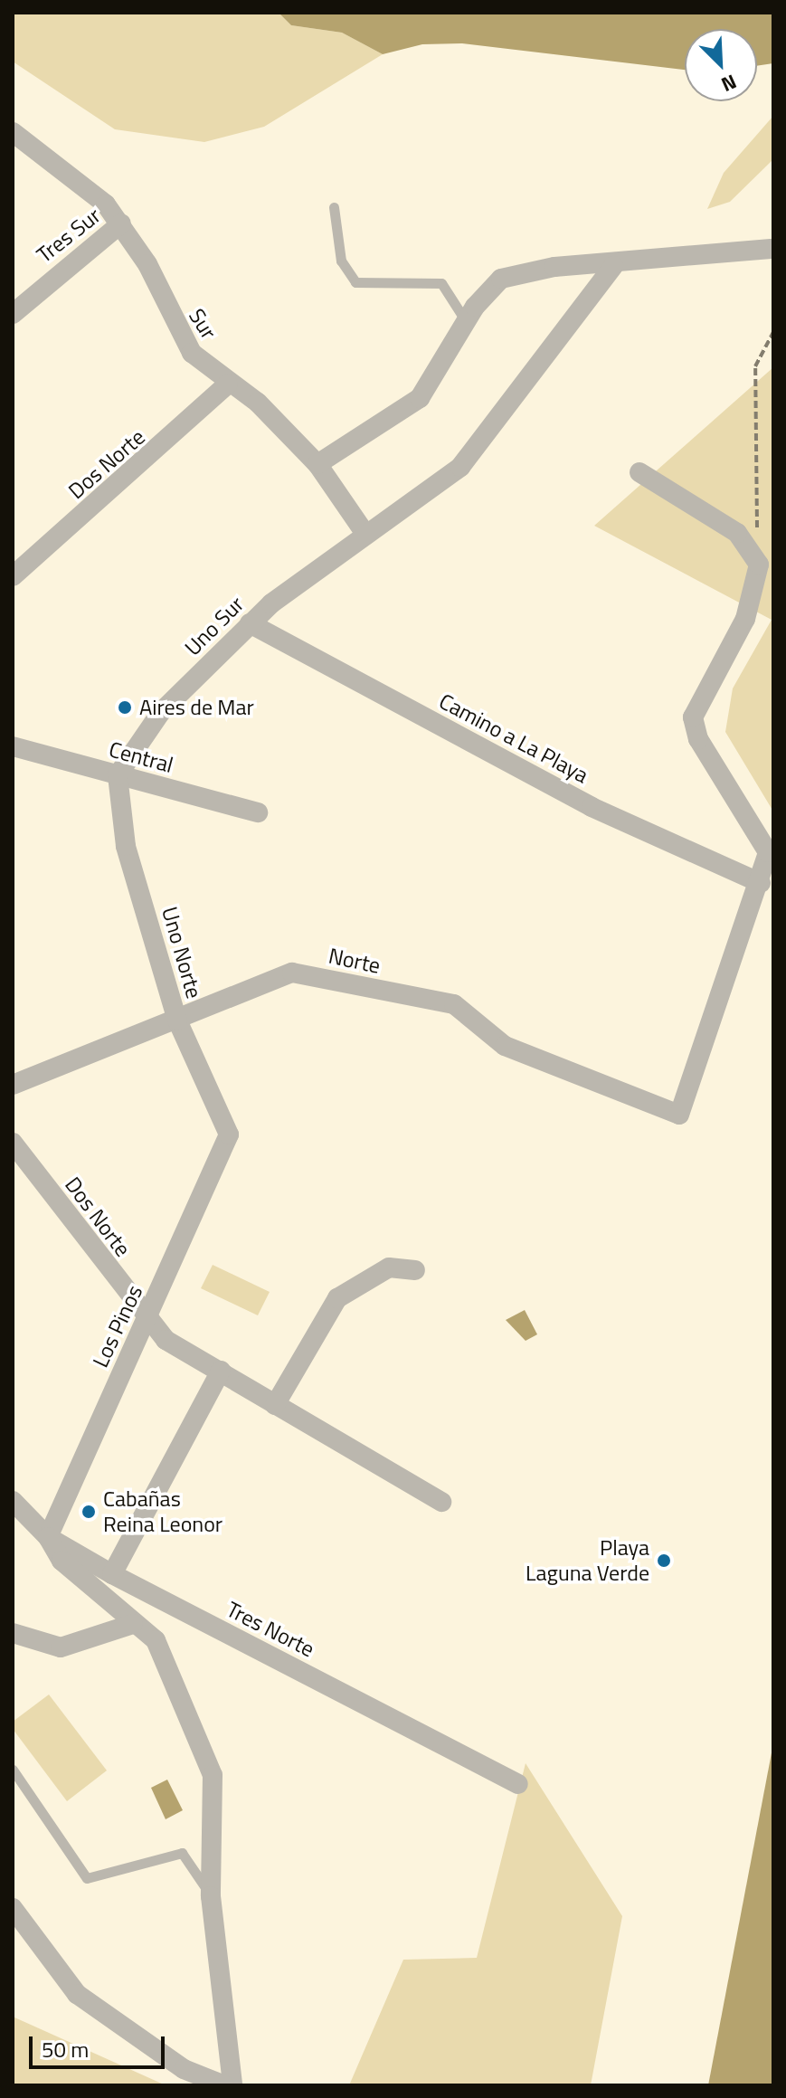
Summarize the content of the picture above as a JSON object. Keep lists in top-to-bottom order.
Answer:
{
  "streets": {
    "street": [
      "Tres Sur",
      "Sur",
      "Dos Norte",
      "Uno Sur",
      "Camino a La Playa",
      "Central",
      "Uno Norte",
      "Norte",
      "Los Pinos",
      "Tres Norte"
    ]
  },
  "crossings": [
    ["Tres Sur", "Sur"],
    ["Sur", "Dos Norte"],
    ["Sur", "Uno Sur"],
    ["Dos Norte", "Los Pinos"],
    ["Uno Sur", "Camino a La Playa"],
    ["Uno Sur", "Central"],
    ["Uno Sur", "Uno Norte"],
    ["Camino a La Playa", "Norte"],
    ["Central", "Uno Norte"],
    ["Uno Norte", "Norte"],
    ["Uno Norte", "Los Pinos"],
    ["Los Pinos", "Tres Norte"]
  ],
  "places": ["Aires de Mar", "Cabañas Reina Leonor", "Playa Laguna Verde"],
  "scale_bar": "50 m",
  "north": "bottom right"
}
